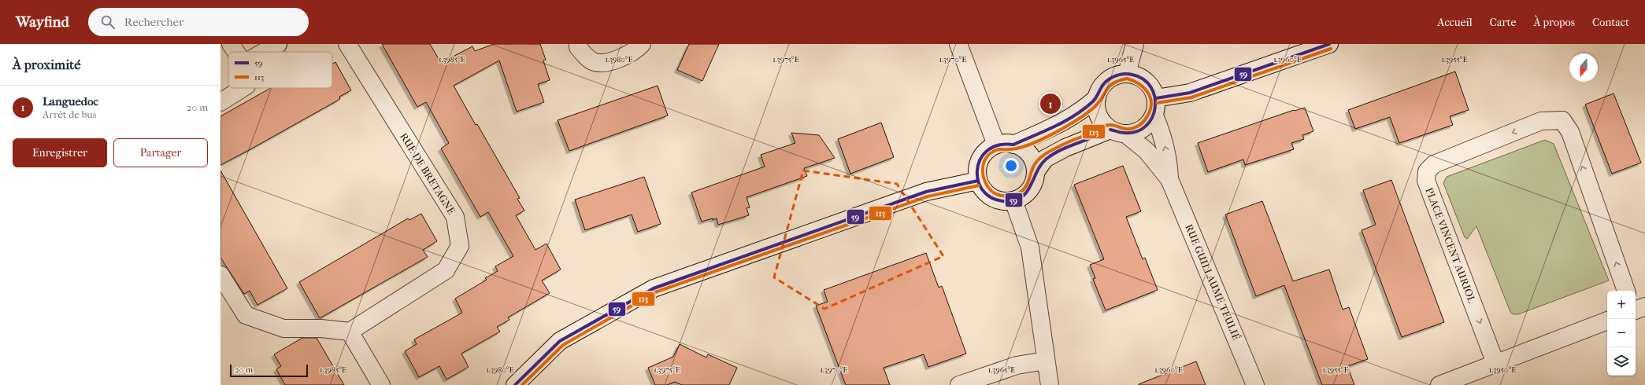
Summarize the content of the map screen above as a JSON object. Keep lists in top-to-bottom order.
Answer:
{
  "streets": {
    "street": ["RUE DE BRETAGNE", "PLACE VINCENT AURIOL", "RUE GUILLAUME TEULIÉ"]
  },
  "lines": ["transit line 59", "transit line 113"],
  "legend": ["59", "113"],
  "scale_bar": "20 m",
  "north": "bottom",
  "page": {
    "header": "Wayfind",
    "search": "Rechercher",
    "nav": [
      "Accueil",
      "Carte",
      "À propos",
      "Contact"
    ],
    "heading": "À proximité",
    "list": [
      {
        "mark": "1",
        "name": "Languedoc",
        "note": "Arrêt de bus",
        "value": "20 m"
      }
    ],
    "pins": "1",
    "buttons": ["Enregistrer", "Partager"],
    "map_buttons": ["+", "−"],
    "scale": "20 m"
  },
  "coordinates": [
    "1.3985°E",
    "1.3980°E",
    "1.3975°E",
    "1.3970°E",
    "1.3965°E",
    "1.3960°E",
    "1.3955°E",
    "1.3950°E"
  ]
}
